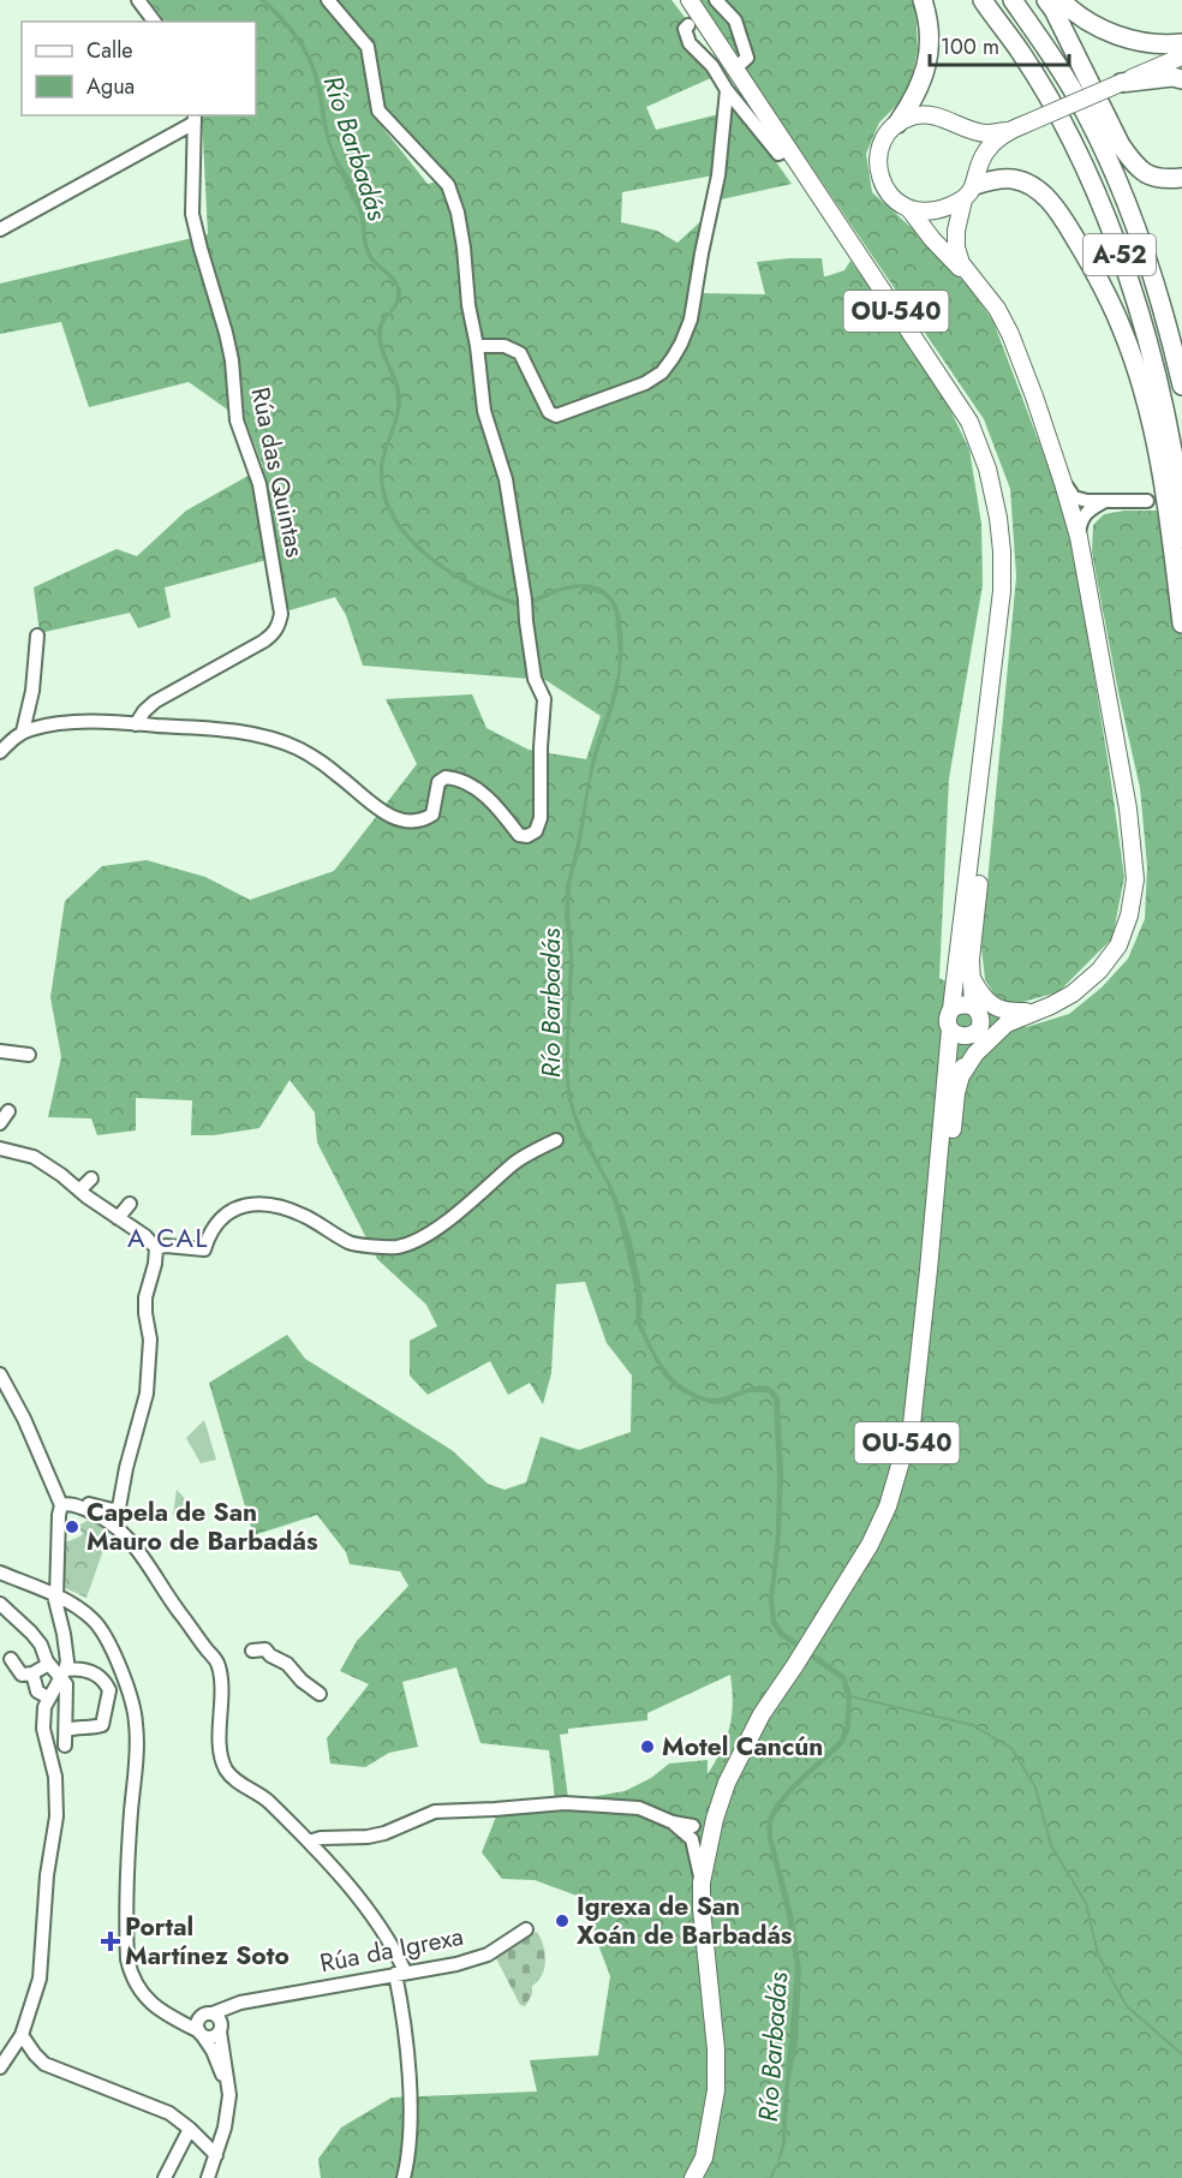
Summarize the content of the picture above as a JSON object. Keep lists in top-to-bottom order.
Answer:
{
  "streets": {
    "highway": ["A-52"],
    "main road": ["OU-540"],
    "street": ["Rúa das Quintas", "Rúa da Igrexa"]
  },
  "districts": ["A CAL"],
  "water": ["Río Barbadás"],
  "places": {
    "other": ["Capela de San Mauro de Barbadás", "Motel Cancún", "Igrexa de San Xoán de Barbadás"],
    "health": ["Portal Martínez Soto"]
  },
  "legend": ["Calle", "Agua"],
  "scale_bar": "100 m"
}
